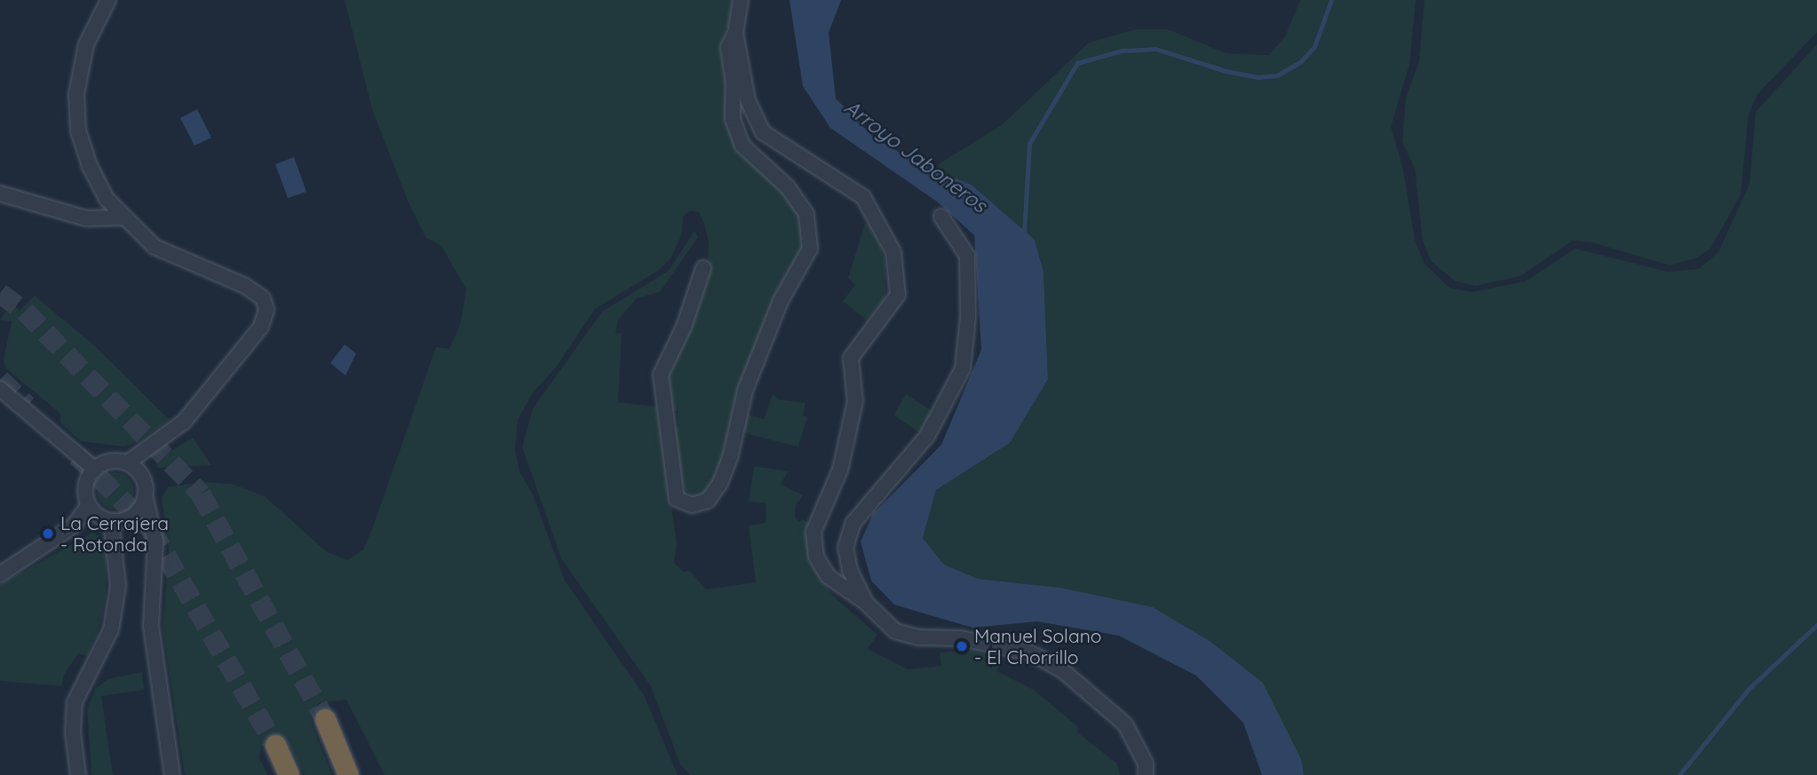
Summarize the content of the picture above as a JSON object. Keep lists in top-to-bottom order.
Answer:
{
  "water": ["Arroyo Jaboneros"],
  "places": ["La Cerrajera - Rotonda", "Manuel Solano - El Chorrillo"]
}
